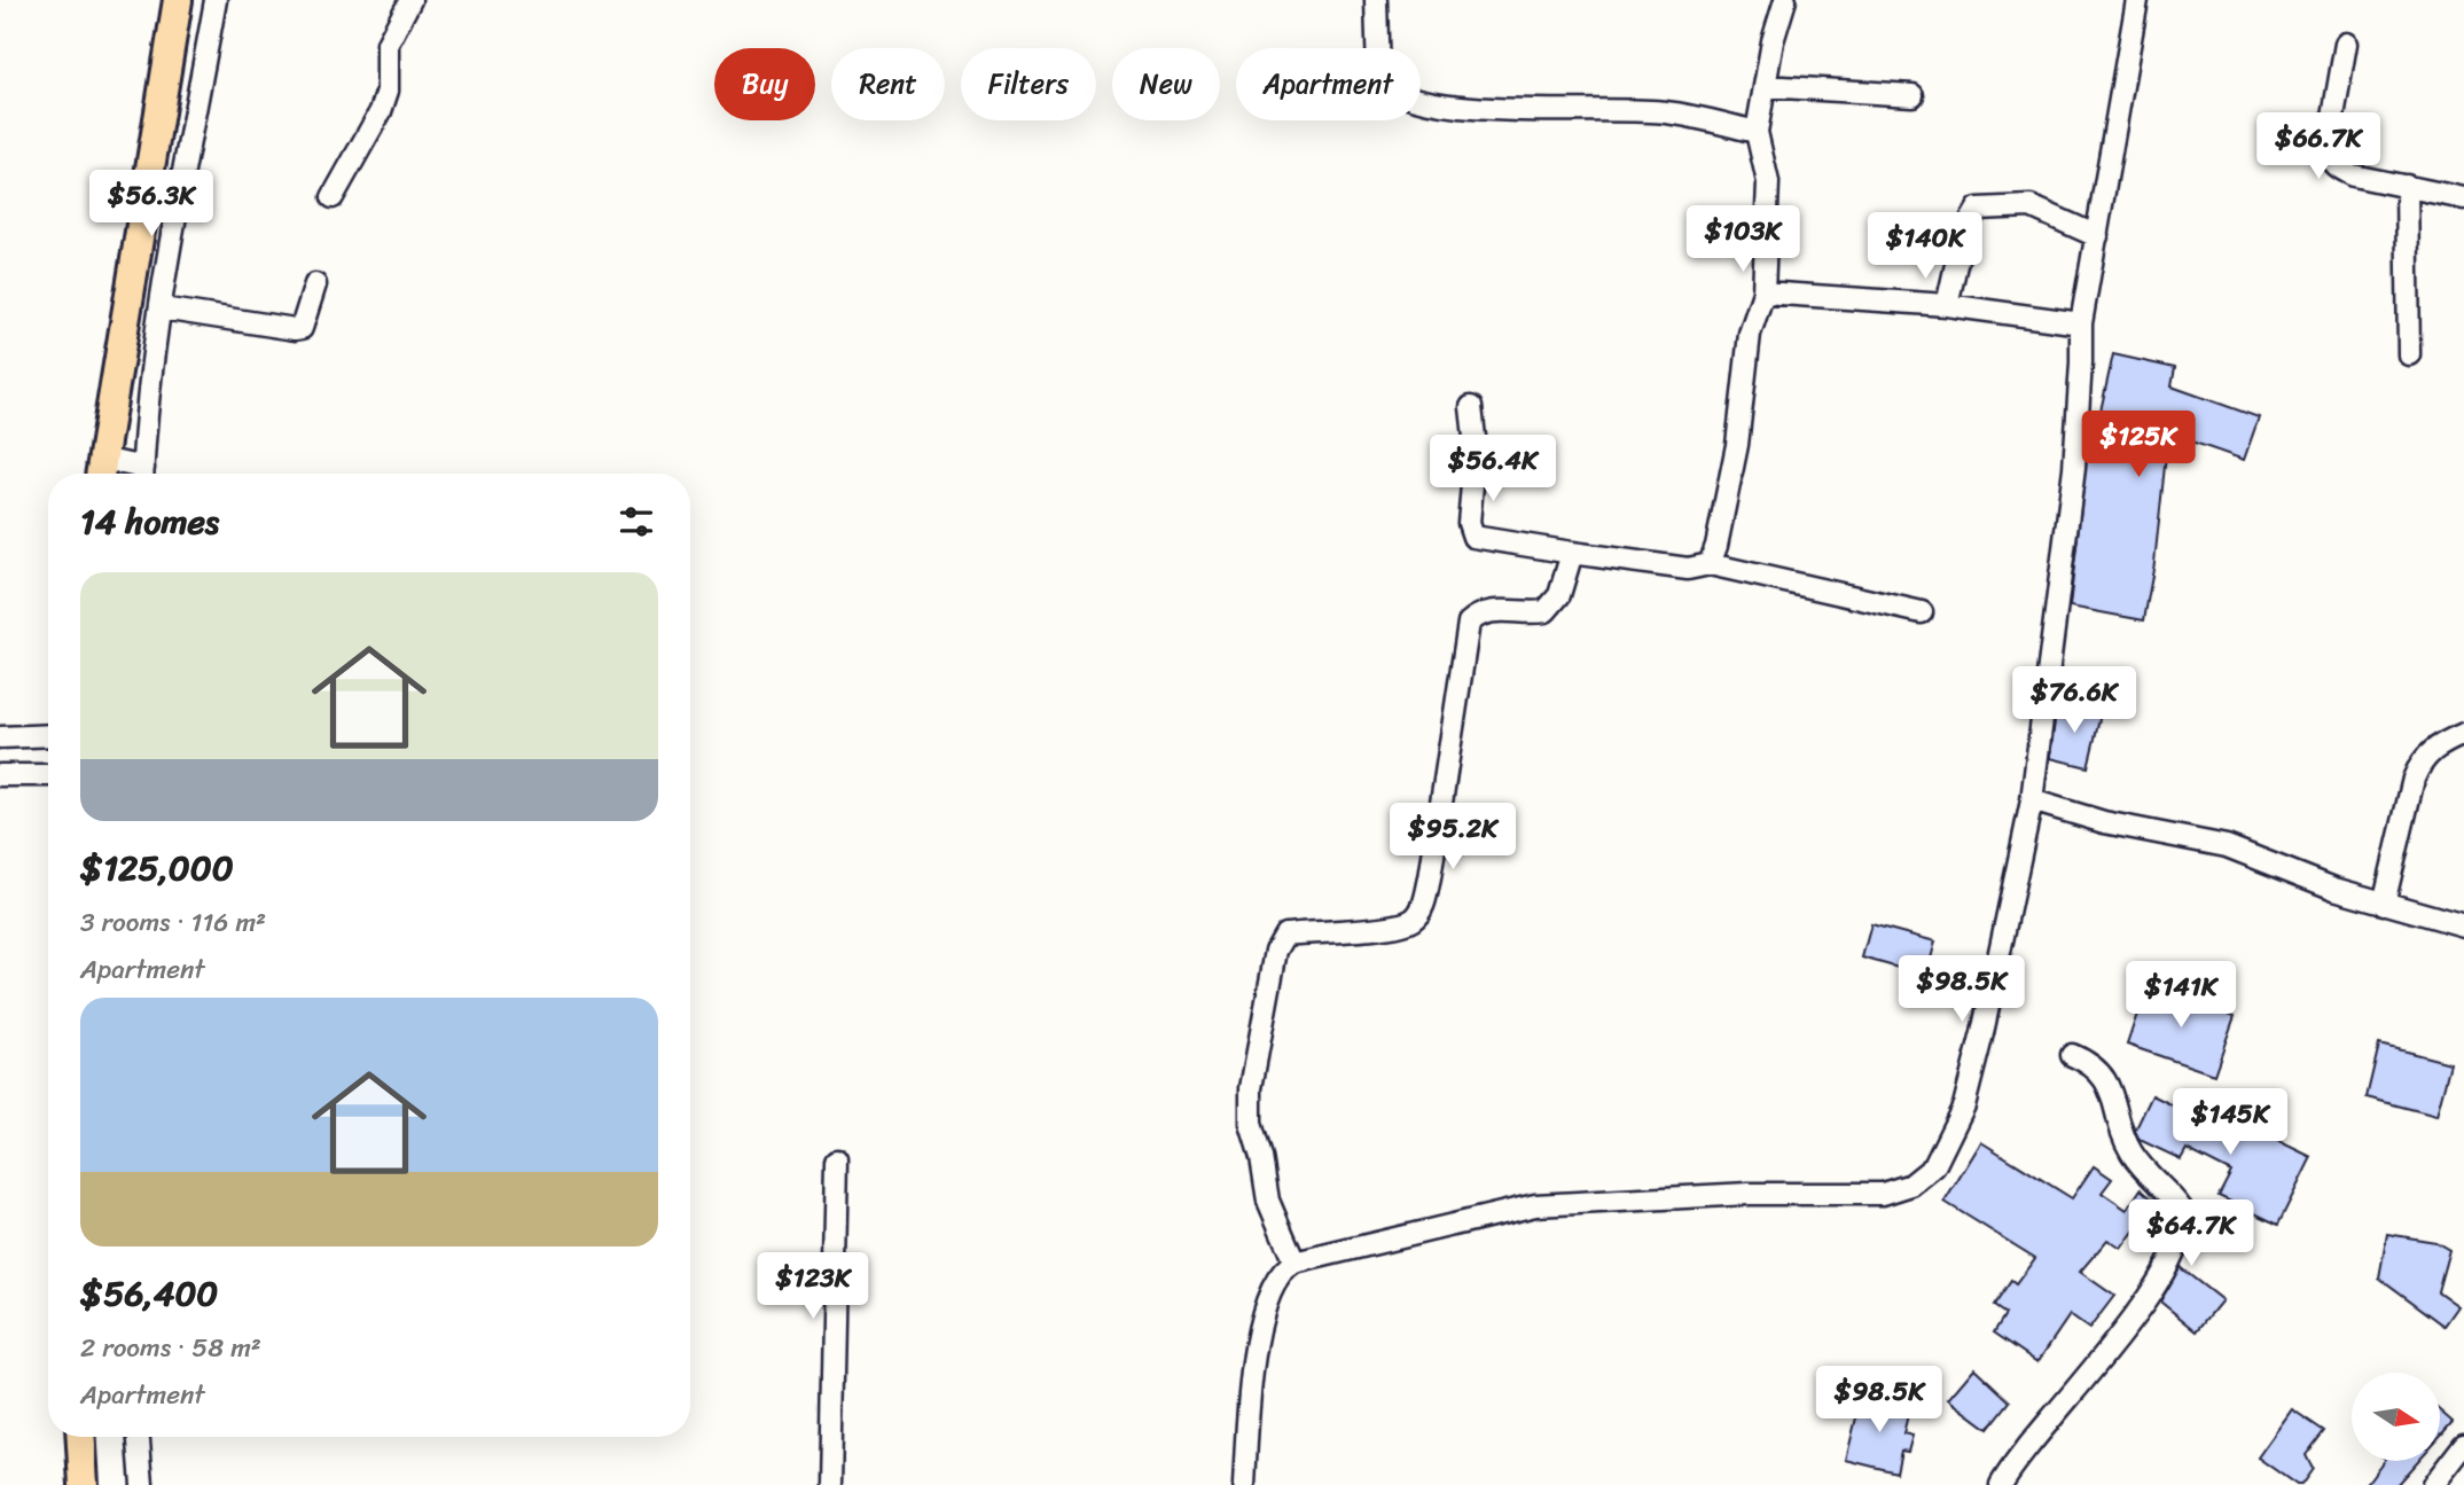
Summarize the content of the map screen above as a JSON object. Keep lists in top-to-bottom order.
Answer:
{
  "north": "right",
  "page": {
    "chip": [
      "Buy",
      "Rent",
      "Filters",
      "New",
      "Apartment"
    ],
    "price": [
      "$66.7K",
      "$56.3K",
      "$103K",
      "$140K",
      "$125K",
      "$56.4K",
      "$76.6K",
      "$95.2K",
      "$98.5K",
      "$141K",
      "$145K",
      "$64.7K",
      "$123K",
      "$98.5K"
    ],
    "heading": "14 homes",
    "list": [
      {
        "name": "$125,000",
        "note": "3 rooms · 116 m² · Apartment"
      },
      {
        "name": "$56,400",
        "note": "2 rooms · 58 m² · Apartment"
      }
    ]
  }
}
